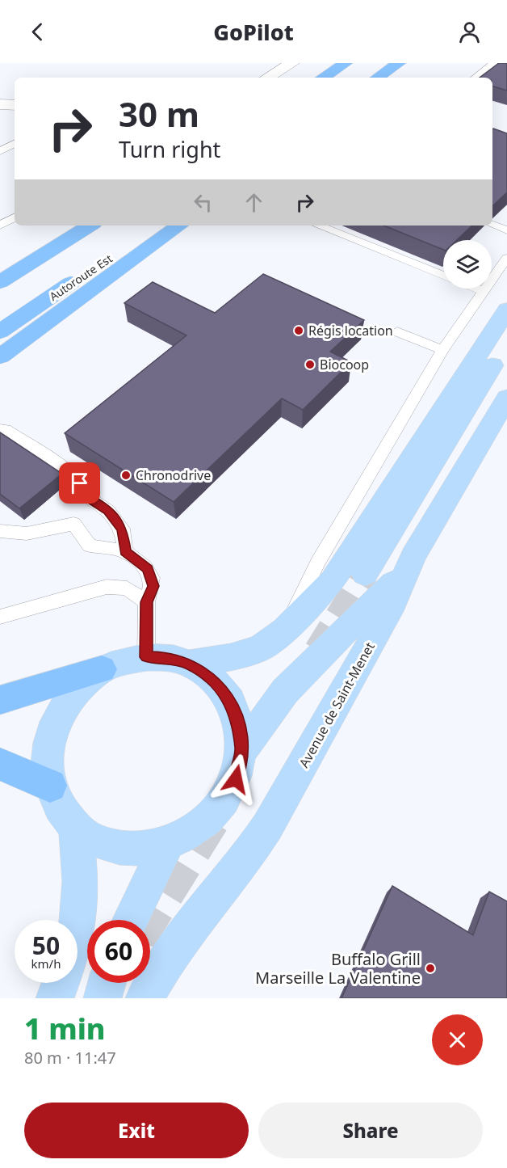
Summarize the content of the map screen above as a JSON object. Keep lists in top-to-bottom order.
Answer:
{
  "streets": {
    "highway": ["Autoroute Est"],
    "main road": ["Avenue de Saint-Menet"]
  },
  "places": [
    "Régis location",
    "Biocoop",
    "Chronodrive",
    "Buffalo Grill Marseille La Valentine"
  ],
  "page": {
    "header": "GoPilot",
    "turn": ["30 m", "Turn right"],
    "speed": "50 km/h",
    "limit": "60",
    "heading": ["1 min", "80 m · 11:47"],
    "buttons": ["Exit", "Share"]
  }
}
